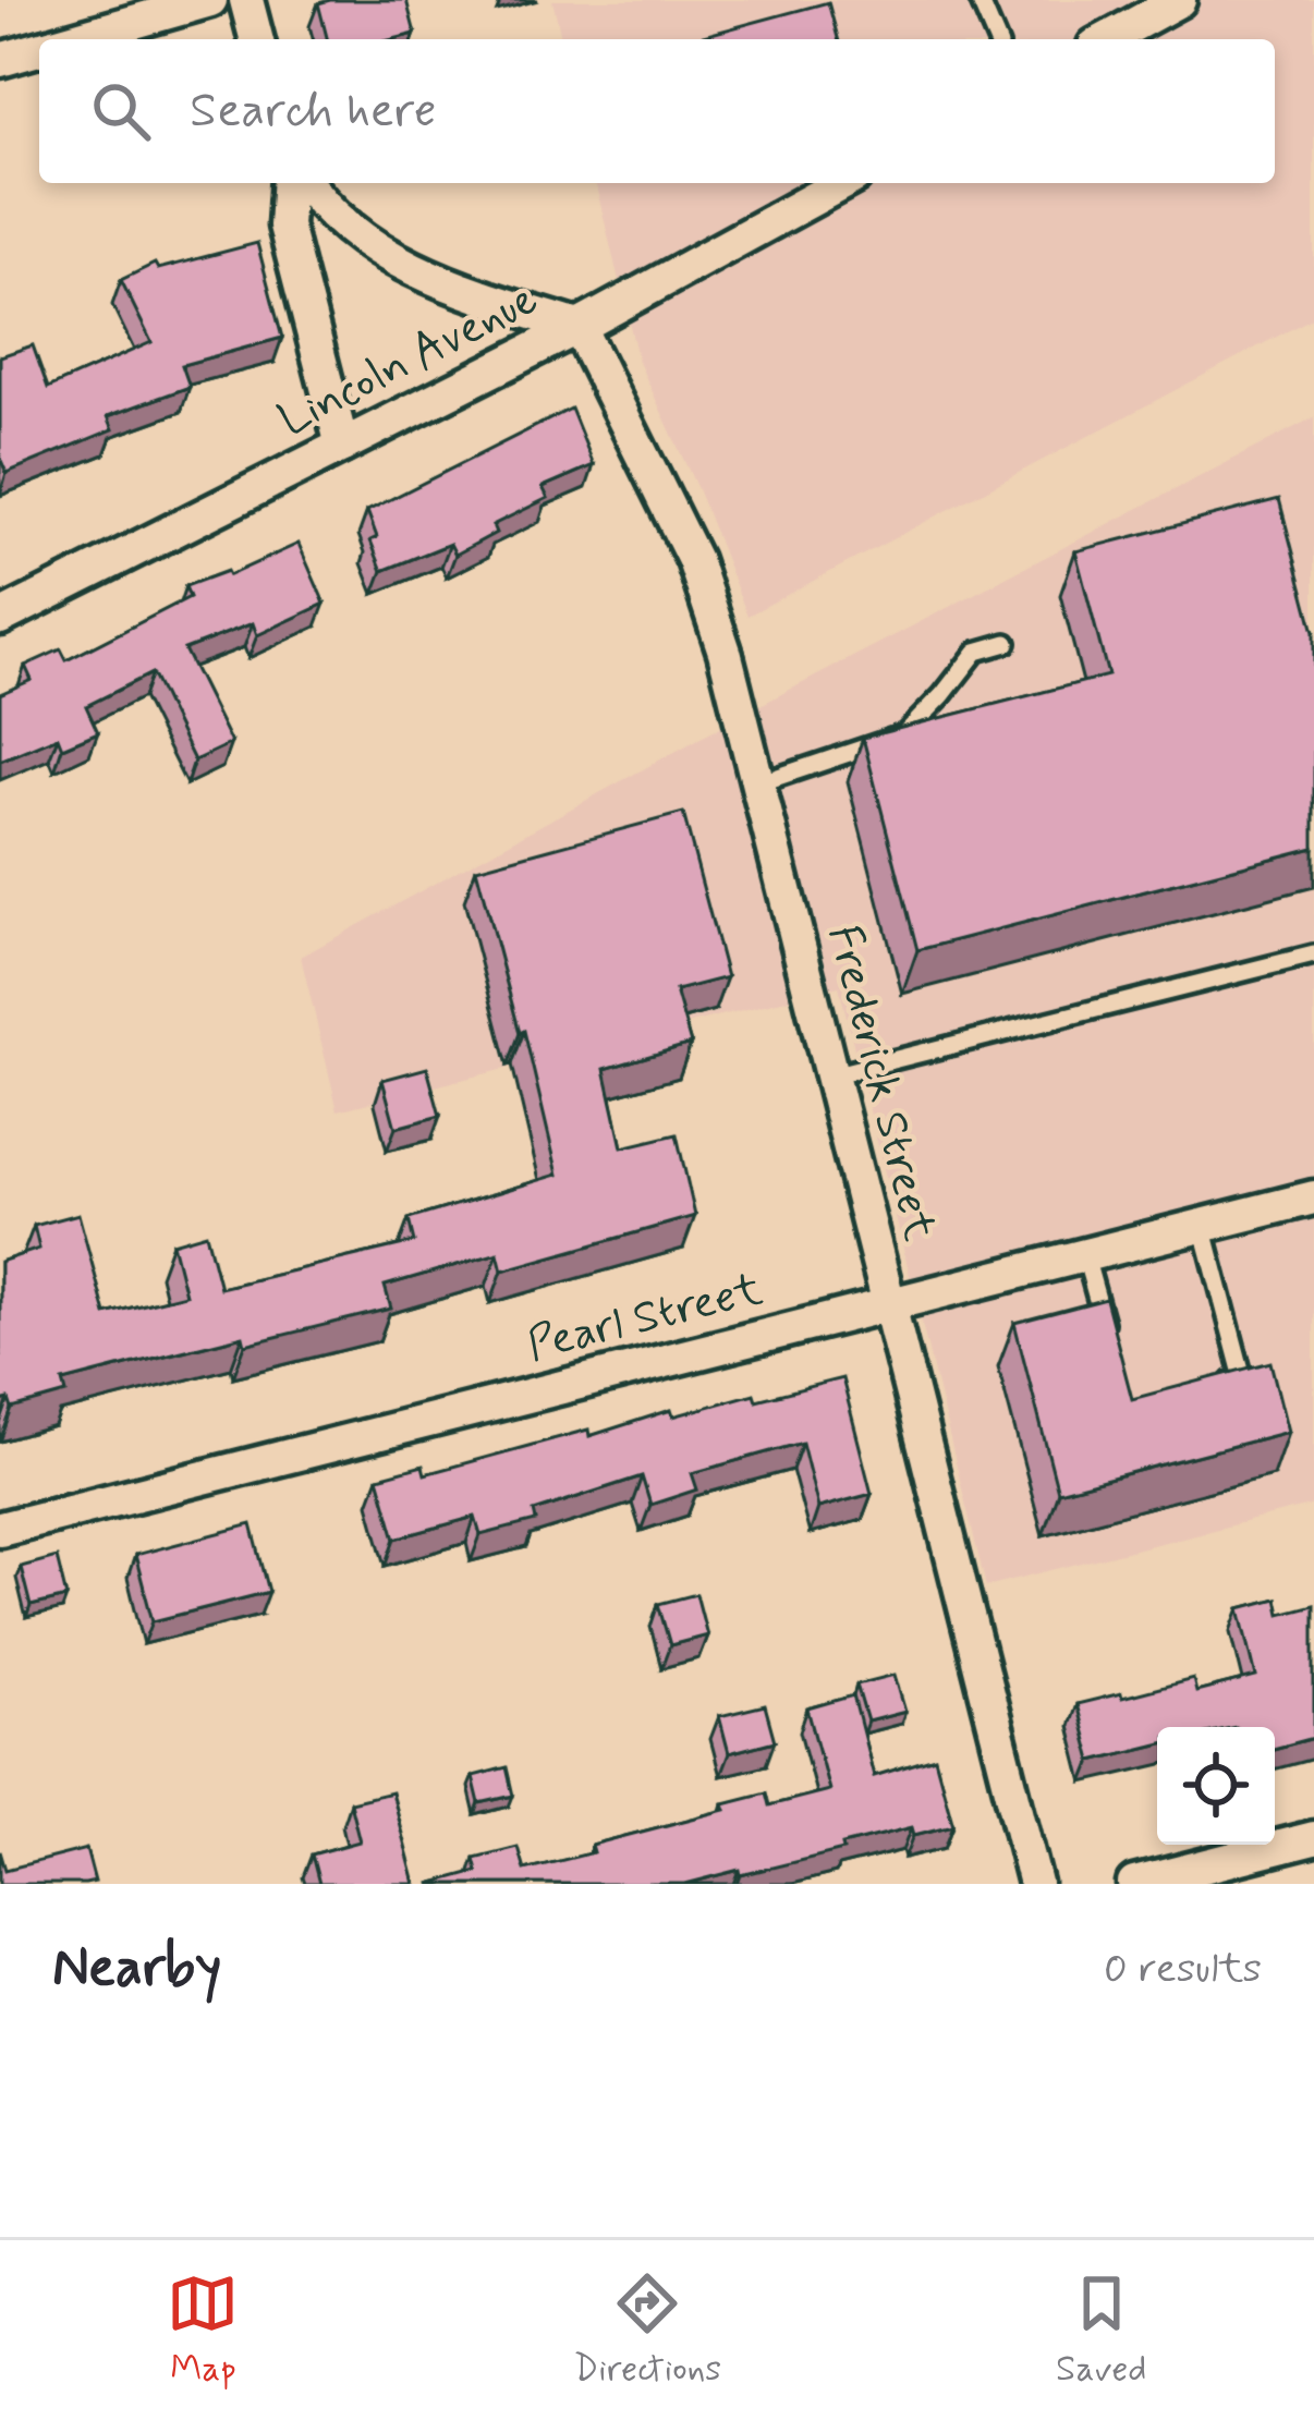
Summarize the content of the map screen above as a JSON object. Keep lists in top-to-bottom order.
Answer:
{
  "streets": {
    "street": ["Lincoln Avenue", "Frederick Street", "Pearl Street"]
  },
  "crossings": [
    ["Lincoln Avenue", "Frederick Street"],
    ["Frederick Street", "Pearl Street"]
  ],
  "page": {
    "search": "Search here",
    "heading": ["Nearby", "0 results"],
    "nav": ["Map", "Directions", "Saved"]
  }
}
